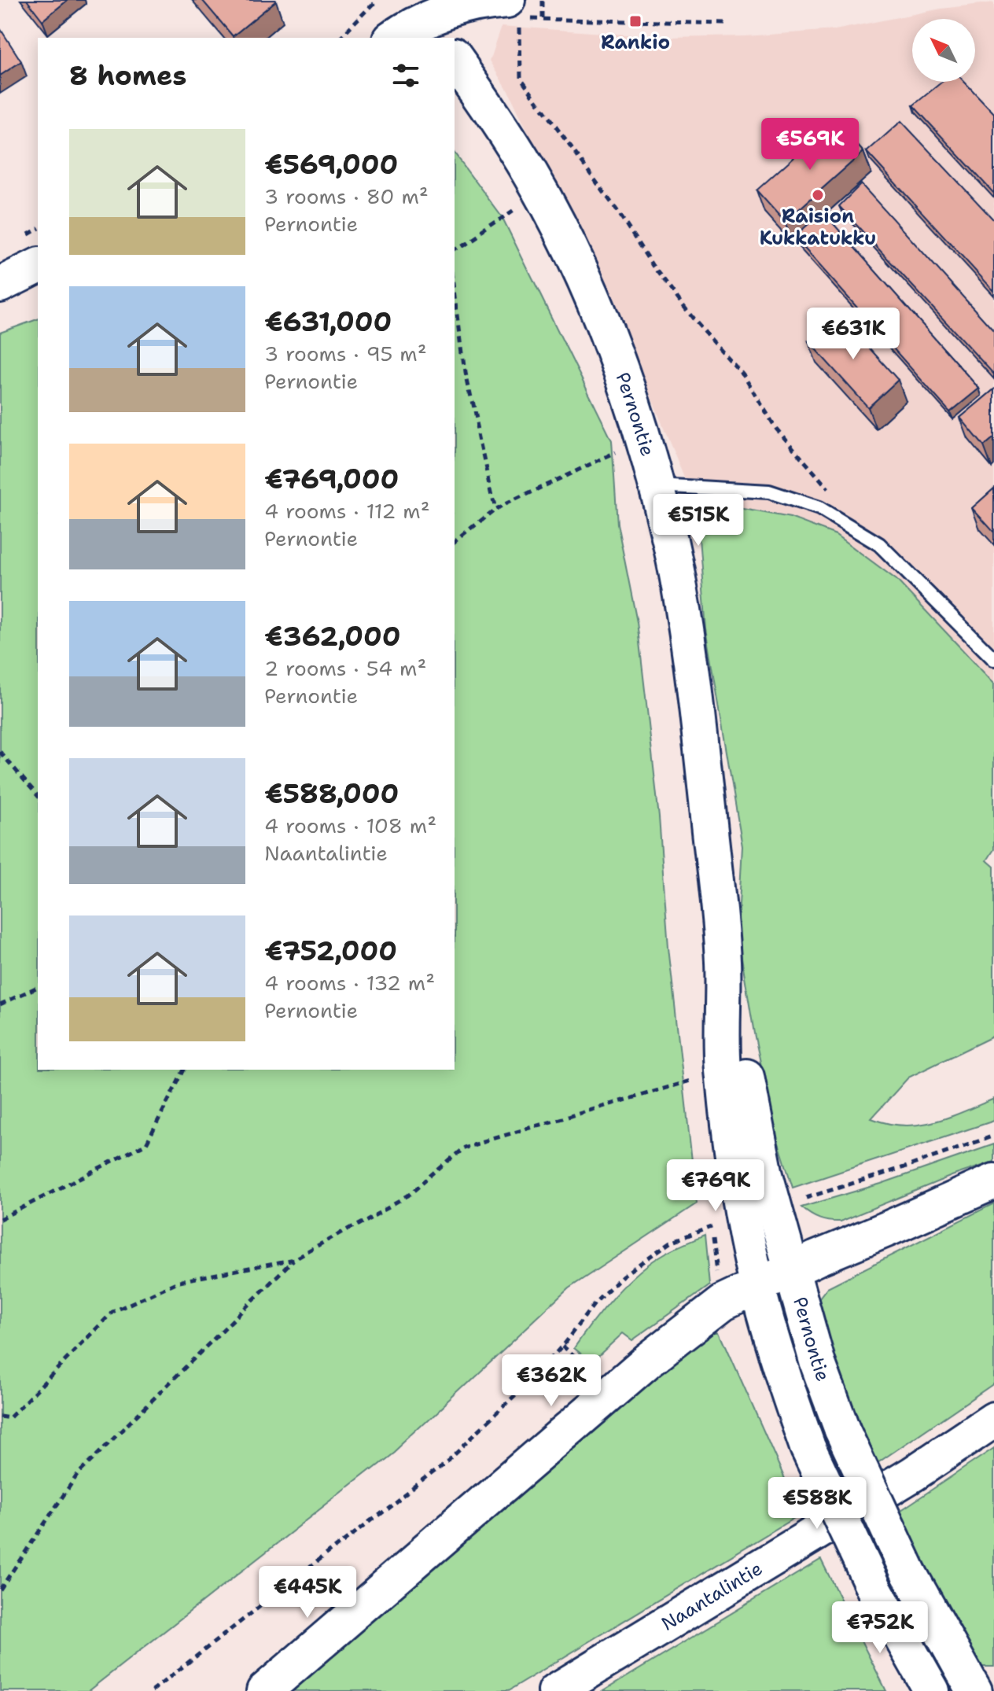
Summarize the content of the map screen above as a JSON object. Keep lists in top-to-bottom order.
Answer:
{
  "streets": {
    "street": ["Pernontie", "Naantalintie"]
  },
  "places": {
    "transit": ["Rankio"],
    "other": ["Raision Kukkatukku"]
  },
  "north": "top left",
  "page": {
    "heading": "8 homes",
    "list": [
      {
        "name": "€569,000",
        "note": "3 rooms · 80 m² · Pernontie"
      },
      {
        "name": "€631,000",
        "note": "3 rooms · 95 m² · Pernontie"
      },
      {
        "name": "€769,000",
        "note": "4 rooms · 112 m² · Pernontie"
      },
      {
        "name": "€362,000",
        "note": "2 rooms · 54 m² · Pernontie"
      },
      {
        "name": "€588,000",
        "note": "4 rooms · 108 m² · Naantalintie"
      },
      {
        "name": "€752,000",
        "note": "4 rooms · 132 m² · Pernontie"
      }
    ],
    "price": [
      "€569K",
      "€631K",
      "€515K",
      "€769K",
      "€362K",
      "€588K",
      "€445K",
      "€752K"
    ]
  }
}
